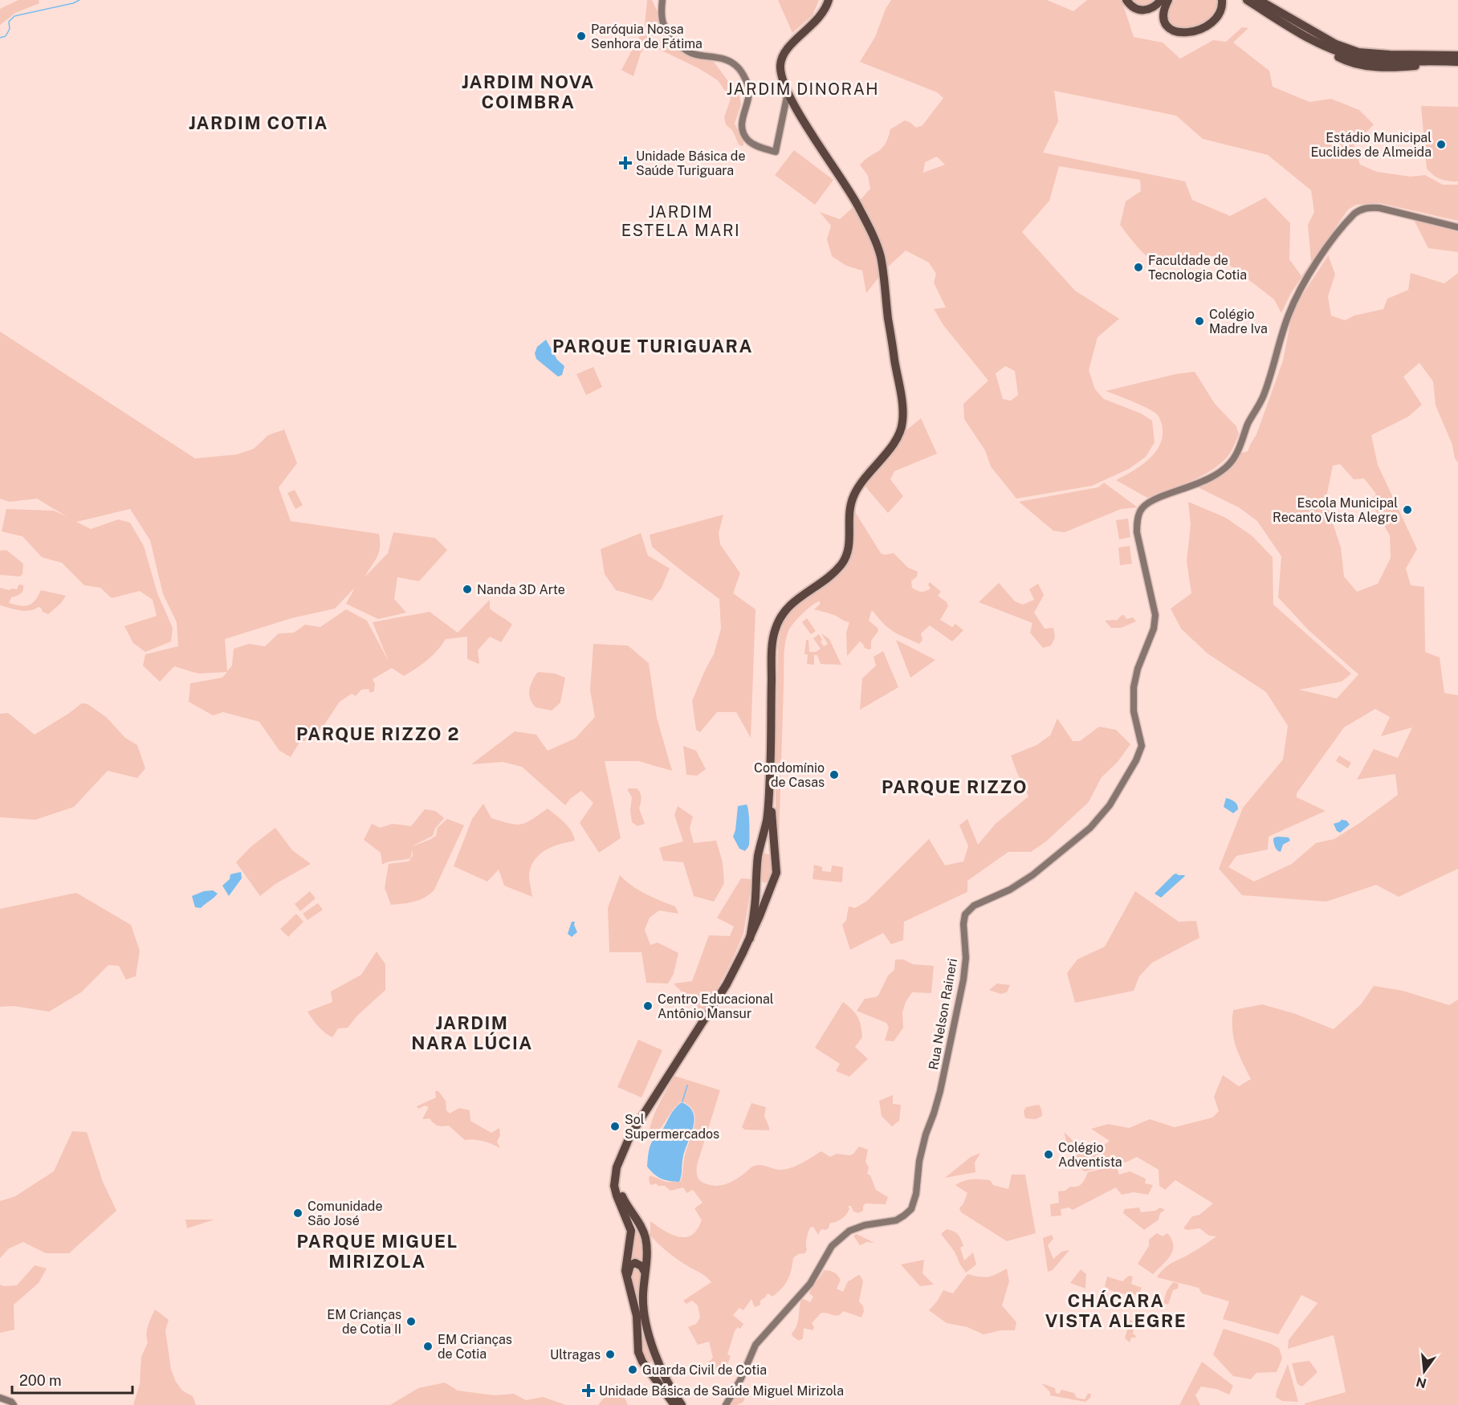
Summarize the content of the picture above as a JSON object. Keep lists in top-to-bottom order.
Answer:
{
  "streets": {
    "main road": ["Rua Nelson Raineri"]
  },
  "districts": [
    "JARDIM NOVA COIMBRA",
    "JARDIM DINORAH",
    "JARDIM COTIA",
    "JARDIM ESTELA MARI",
    "PARQUE TURIGUARA",
    "PARQUE RIZZO 2",
    "PARQUE RIZZO",
    "JARDIM NARA LÚCIA",
    "PARQUE MIGUEL MIRIZOLA",
    "CHÁCARA VISTA ALEGRE"
  ],
  "places": {
    "other": [
      "Paróquia Nossa Senhora de Fátima",
      "Estádio Municipal Euclides de Almeida",
      "Faculdade de Tecnologia Cotia",
      "Colégio Madre Iva",
      "Escola Municipal Recanto Vista Alegre",
      "Nanda 3D Arte",
      "Condomínio de Casas",
      "Centro Educacional Antônio Mansur",
      "Sol Supermercados",
      "Colégio Adventista",
      "Comunidade São José",
      "EM Crianças de Cotia II",
      "EM Crianças de Cotia",
      "Ultragas",
      "Guarda Civil de Cotia"
    ],
    "health": ["Unidade Básica de Saúde Turiguara", "Unidade Básica de Saúde Miguel Mirizola"]
  },
  "scale_bar": "200 m",
  "north": "bottom"
}
